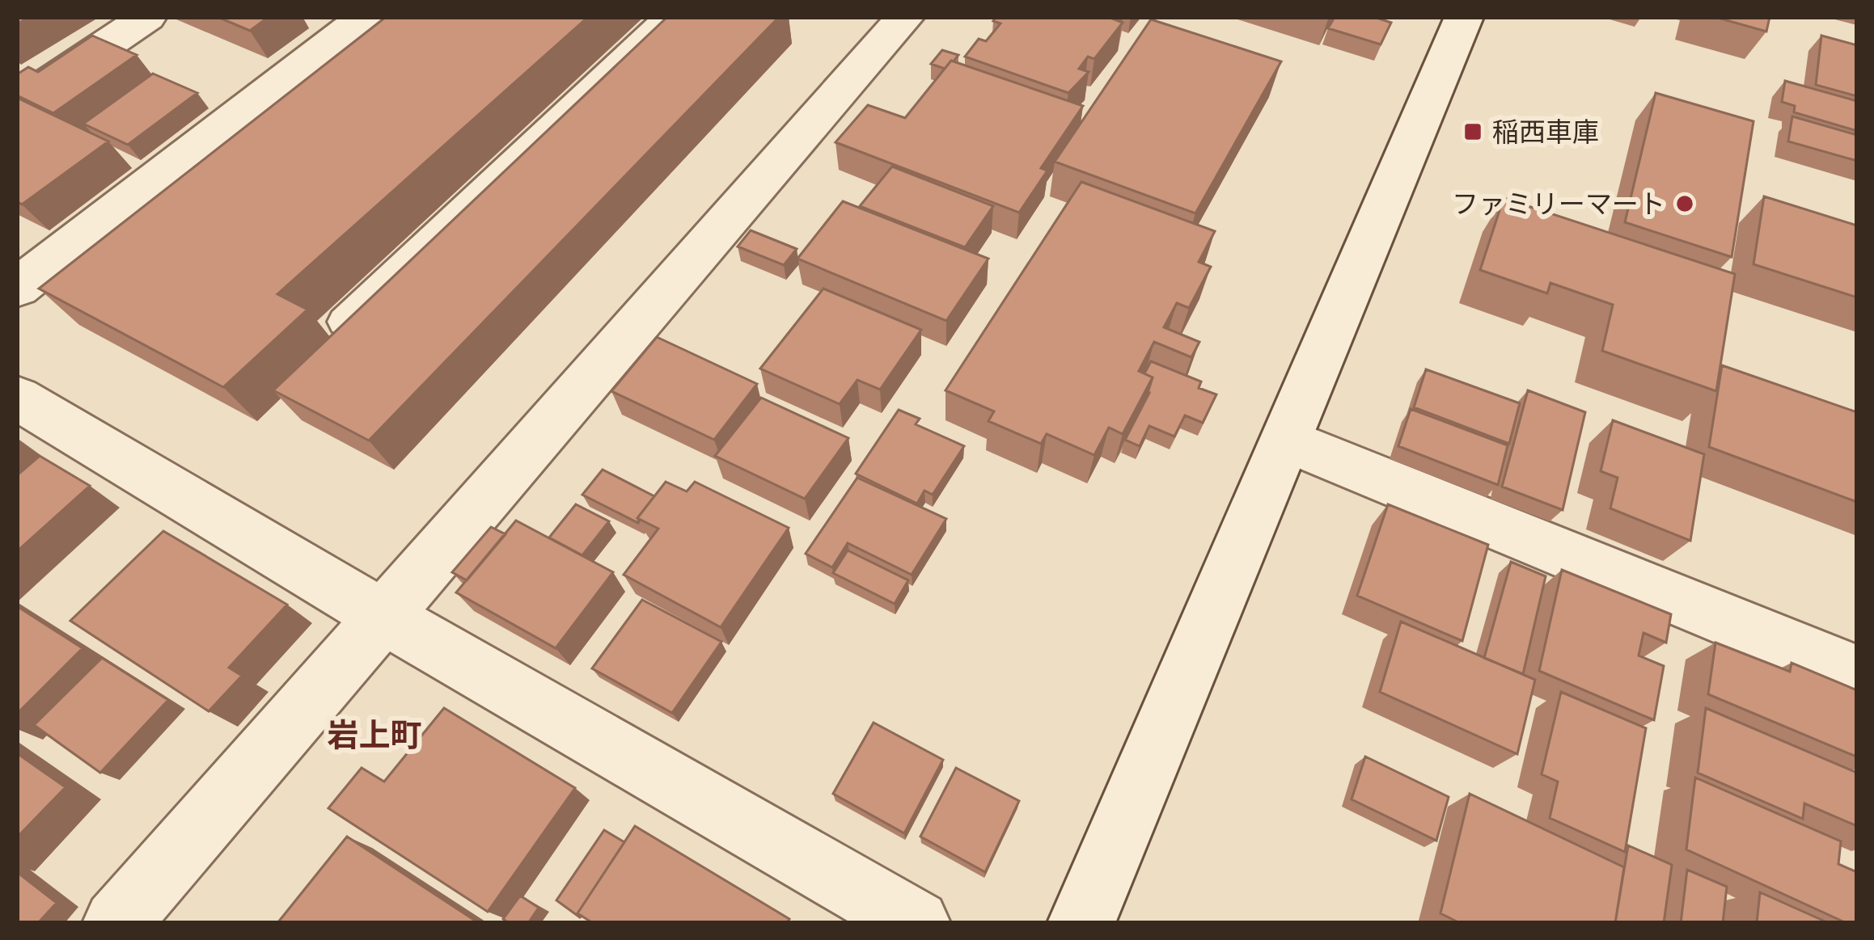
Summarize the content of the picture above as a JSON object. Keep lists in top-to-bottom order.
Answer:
{
  "districts": ["岩上町"],
  "places": {
    "transit": ["稲西車庫"],
    "other": ["ファミリーマート"]
  }
}
